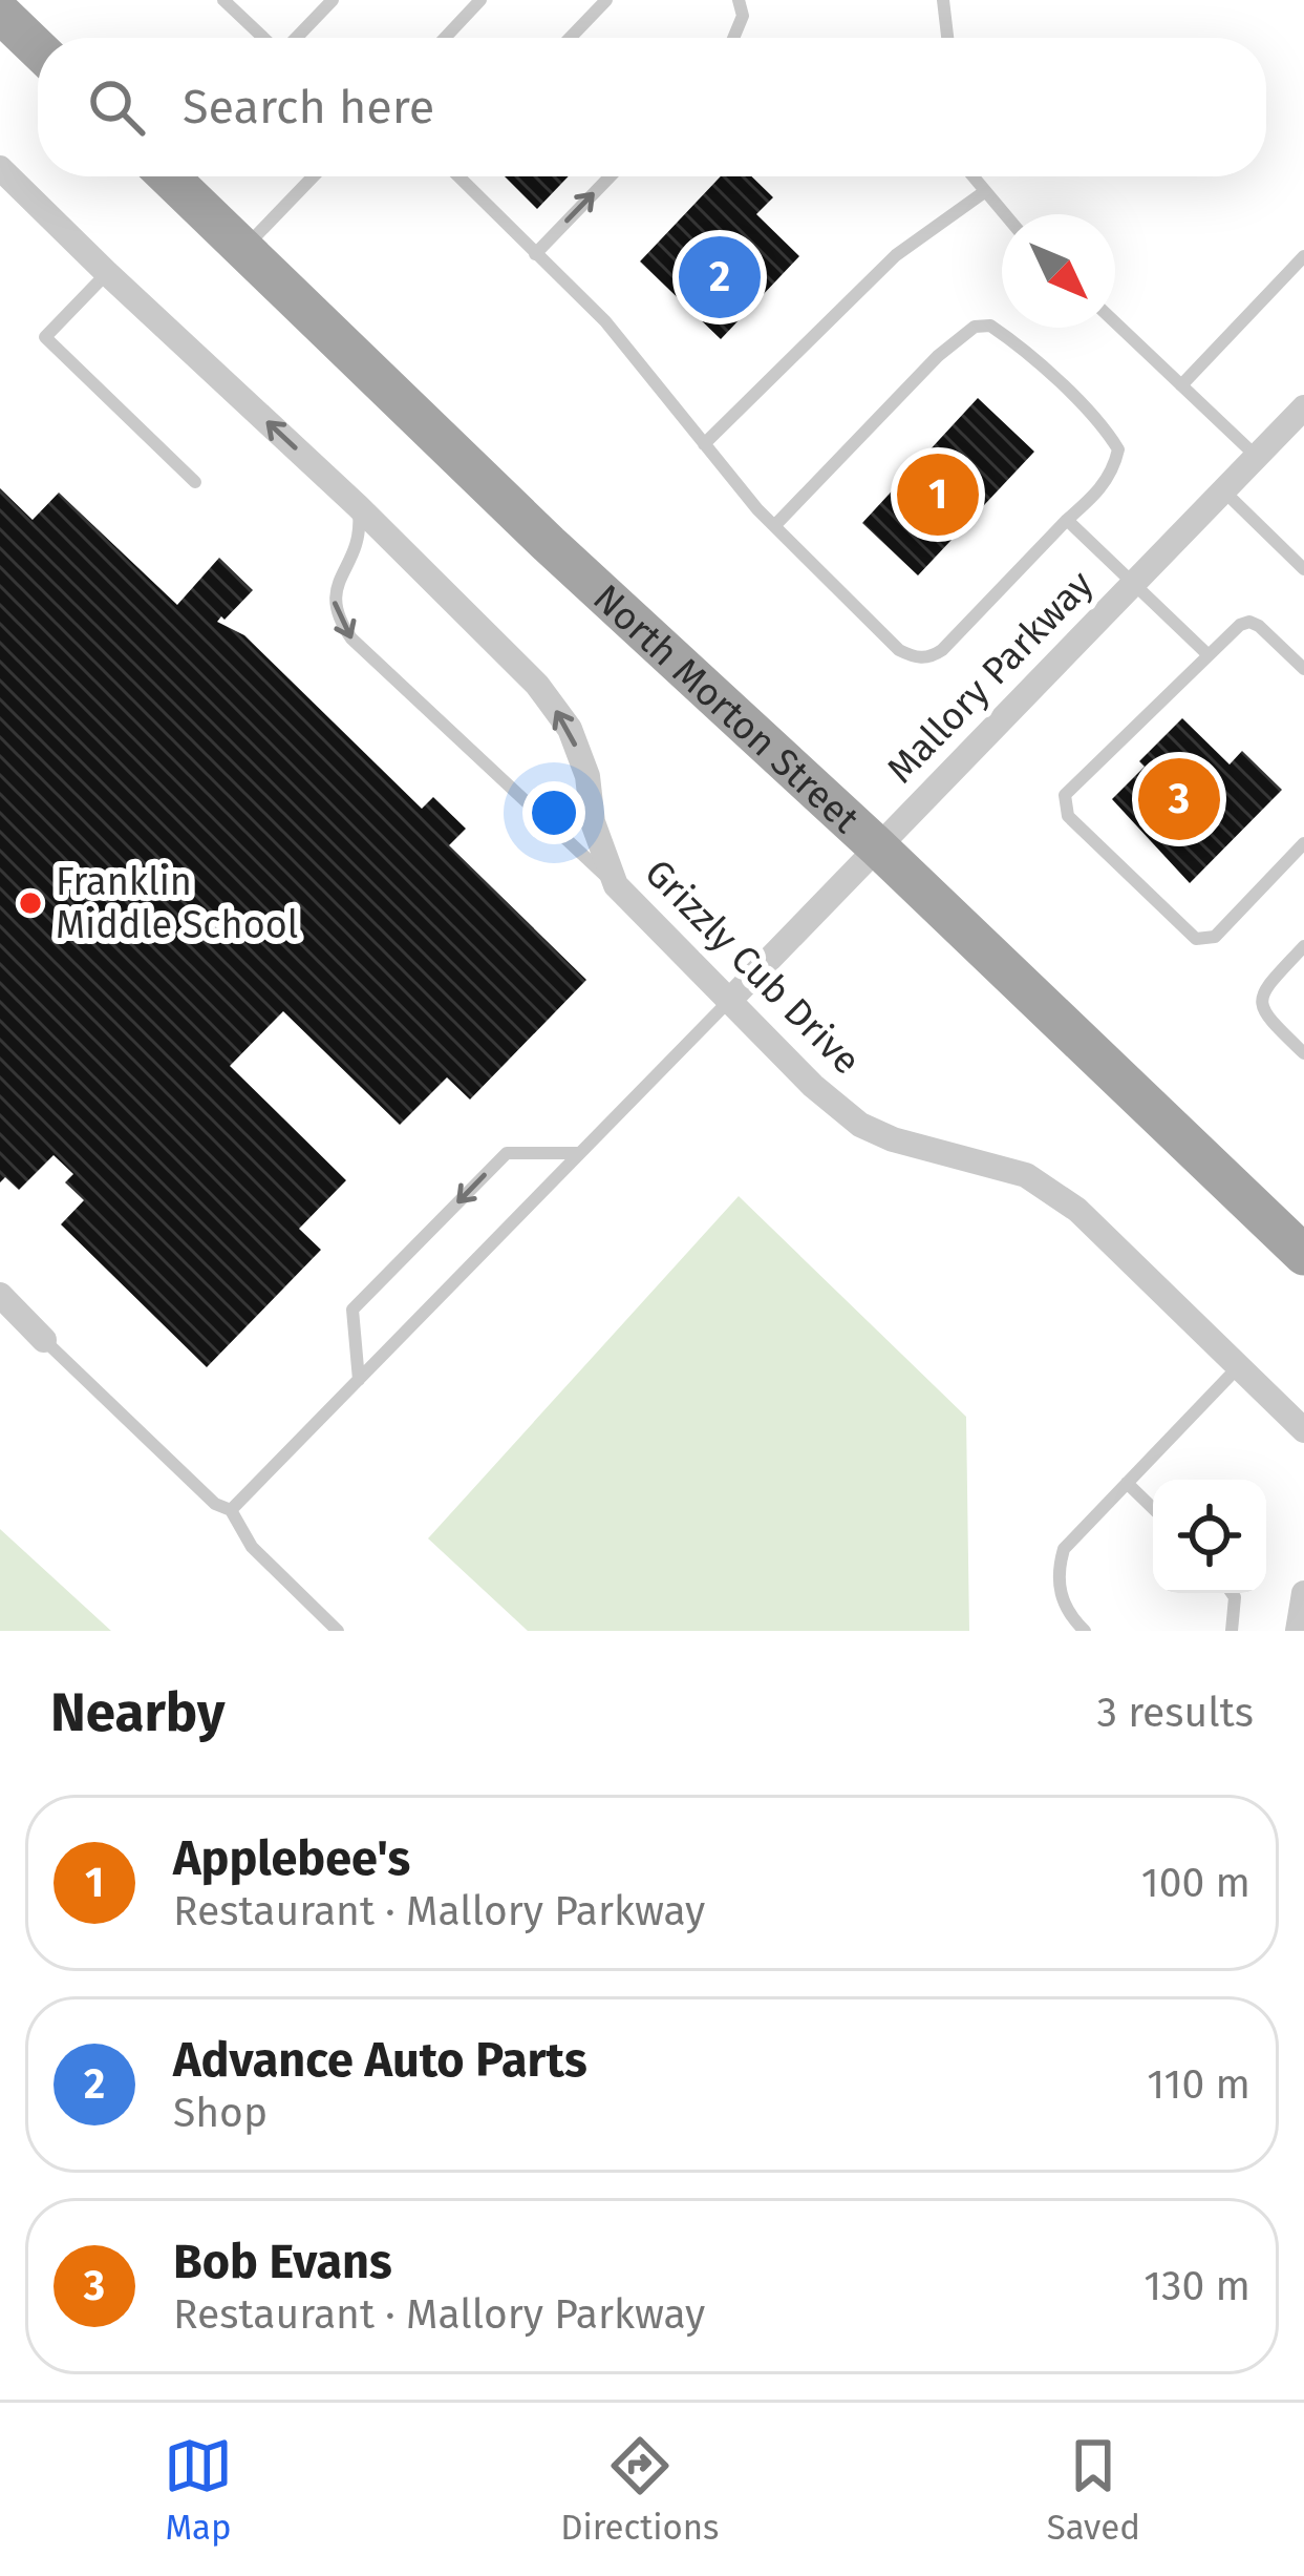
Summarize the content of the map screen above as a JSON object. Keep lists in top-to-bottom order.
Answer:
{
  "streets": {
    "main road": ["North Morton Street"],
    "street": ["Mallory Parkway", "Grizzly Cub Drive"]
  },
  "crossings": [
    ["Mallory Parkway", "North Morton Street"],
    ["Mallory Parkway", "Grizzly Cub Drive"]
  ],
  "one_way": ["Grizzly Cub Drive"],
  "places": ["Franklin Middle School"],
  "north": "bottom right",
  "page": {
    "search": "Search here",
    "pins": ["2", "1", "3"],
    "heading": ["Nearby", "3 results"],
    "list": [
      {
        "mark": "1",
        "name": "Applebee's",
        "note": "Restaurant · Mallory Parkway",
        "value": "100 m"
      },
      {
        "mark": "2",
        "name": "Advance Auto Parts",
        "note": "Shop",
        "value": "110 m"
      },
      {
        "mark": "3",
        "name": "Bob Evans",
        "note": "Restaurant · Mallory Parkway",
        "value": "130 m"
      }
    ],
    "nav": ["Map", "Directions", "Saved"]
  }
}
